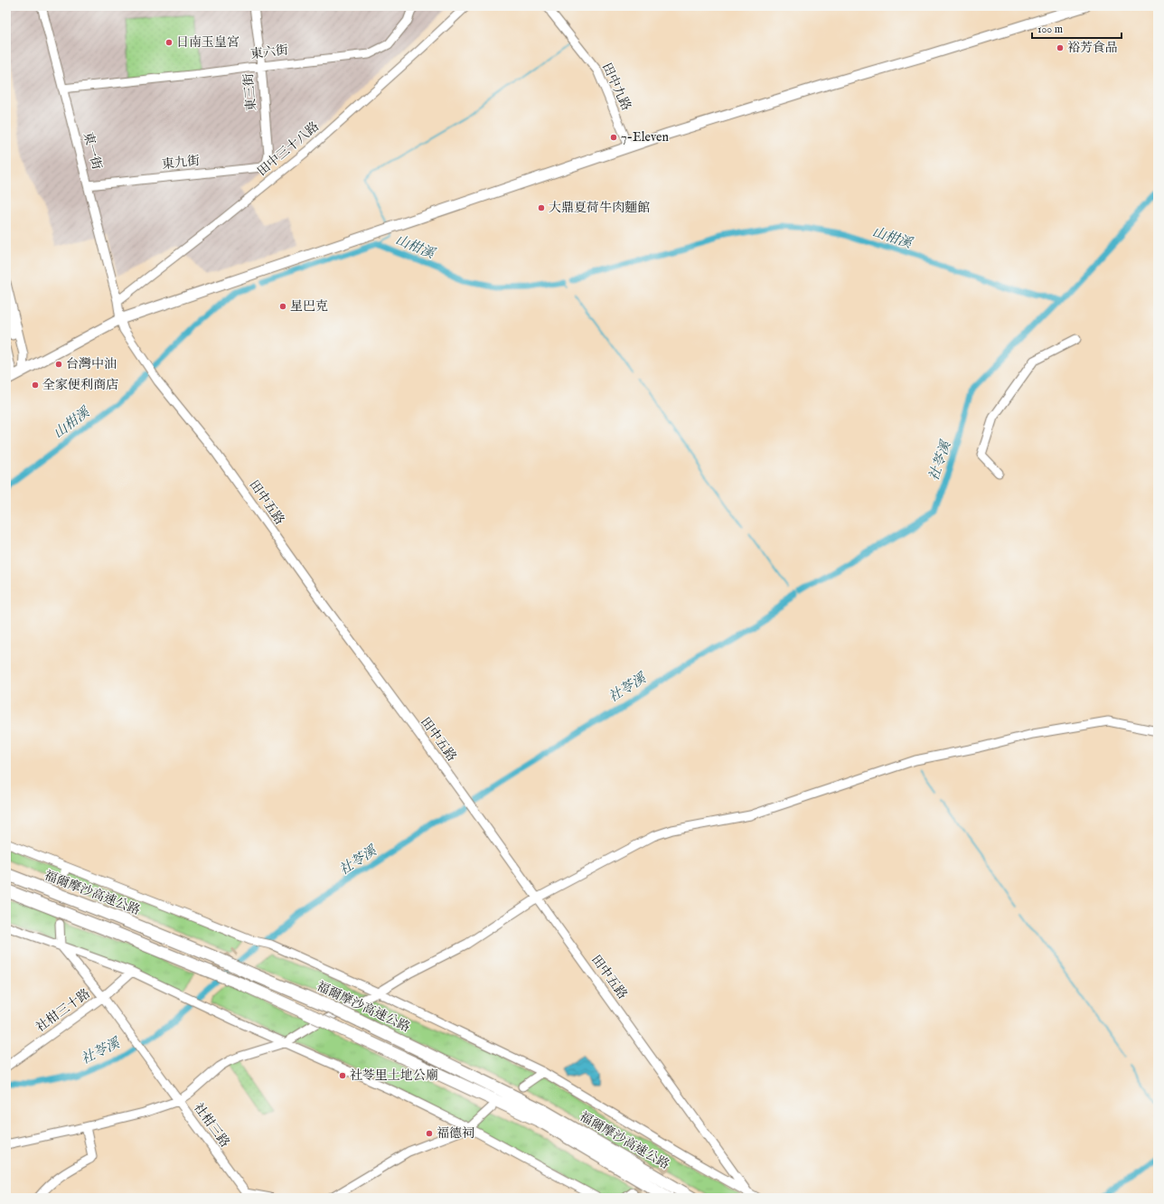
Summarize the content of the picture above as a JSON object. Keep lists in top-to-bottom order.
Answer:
{
  "streets": {
    "highway": ["福爾摩沙高速公路"],
    "street": [
      "東六街",
      "田中九路",
      "東三街",
      "田中三十八路",
      "東一街",
      "東九街",
      "田中五路",
      "社柑三十路",
      "社柑三路"
    ]
  },
  "crossings": [
    ["東六街", "東三街"],
    ["東六街", "東一街"],
    ["東三街", "東九街"],
    ["田中三十八路", "東一街"],
    ["田中三十八路", "田中五路"],
    ["東一街", "東九街"],
    ["東一街", "田中五路"],
    ["社柑三十路", "社柑三路"]
  ],
  "water": ["山柑溪", "社苓溪"],
  "places": [
    "日南玉皇宮",
    "裕芳食品",
    "7-Eleven",
    "大鼎夏荷牛肉麵館",
    "星巴克",
    "台灣中油",
    "全家便利商店",
    "社苓里土地公廟",
    "福德祠"
  ],
  "scale_bar": "100 m"
}
